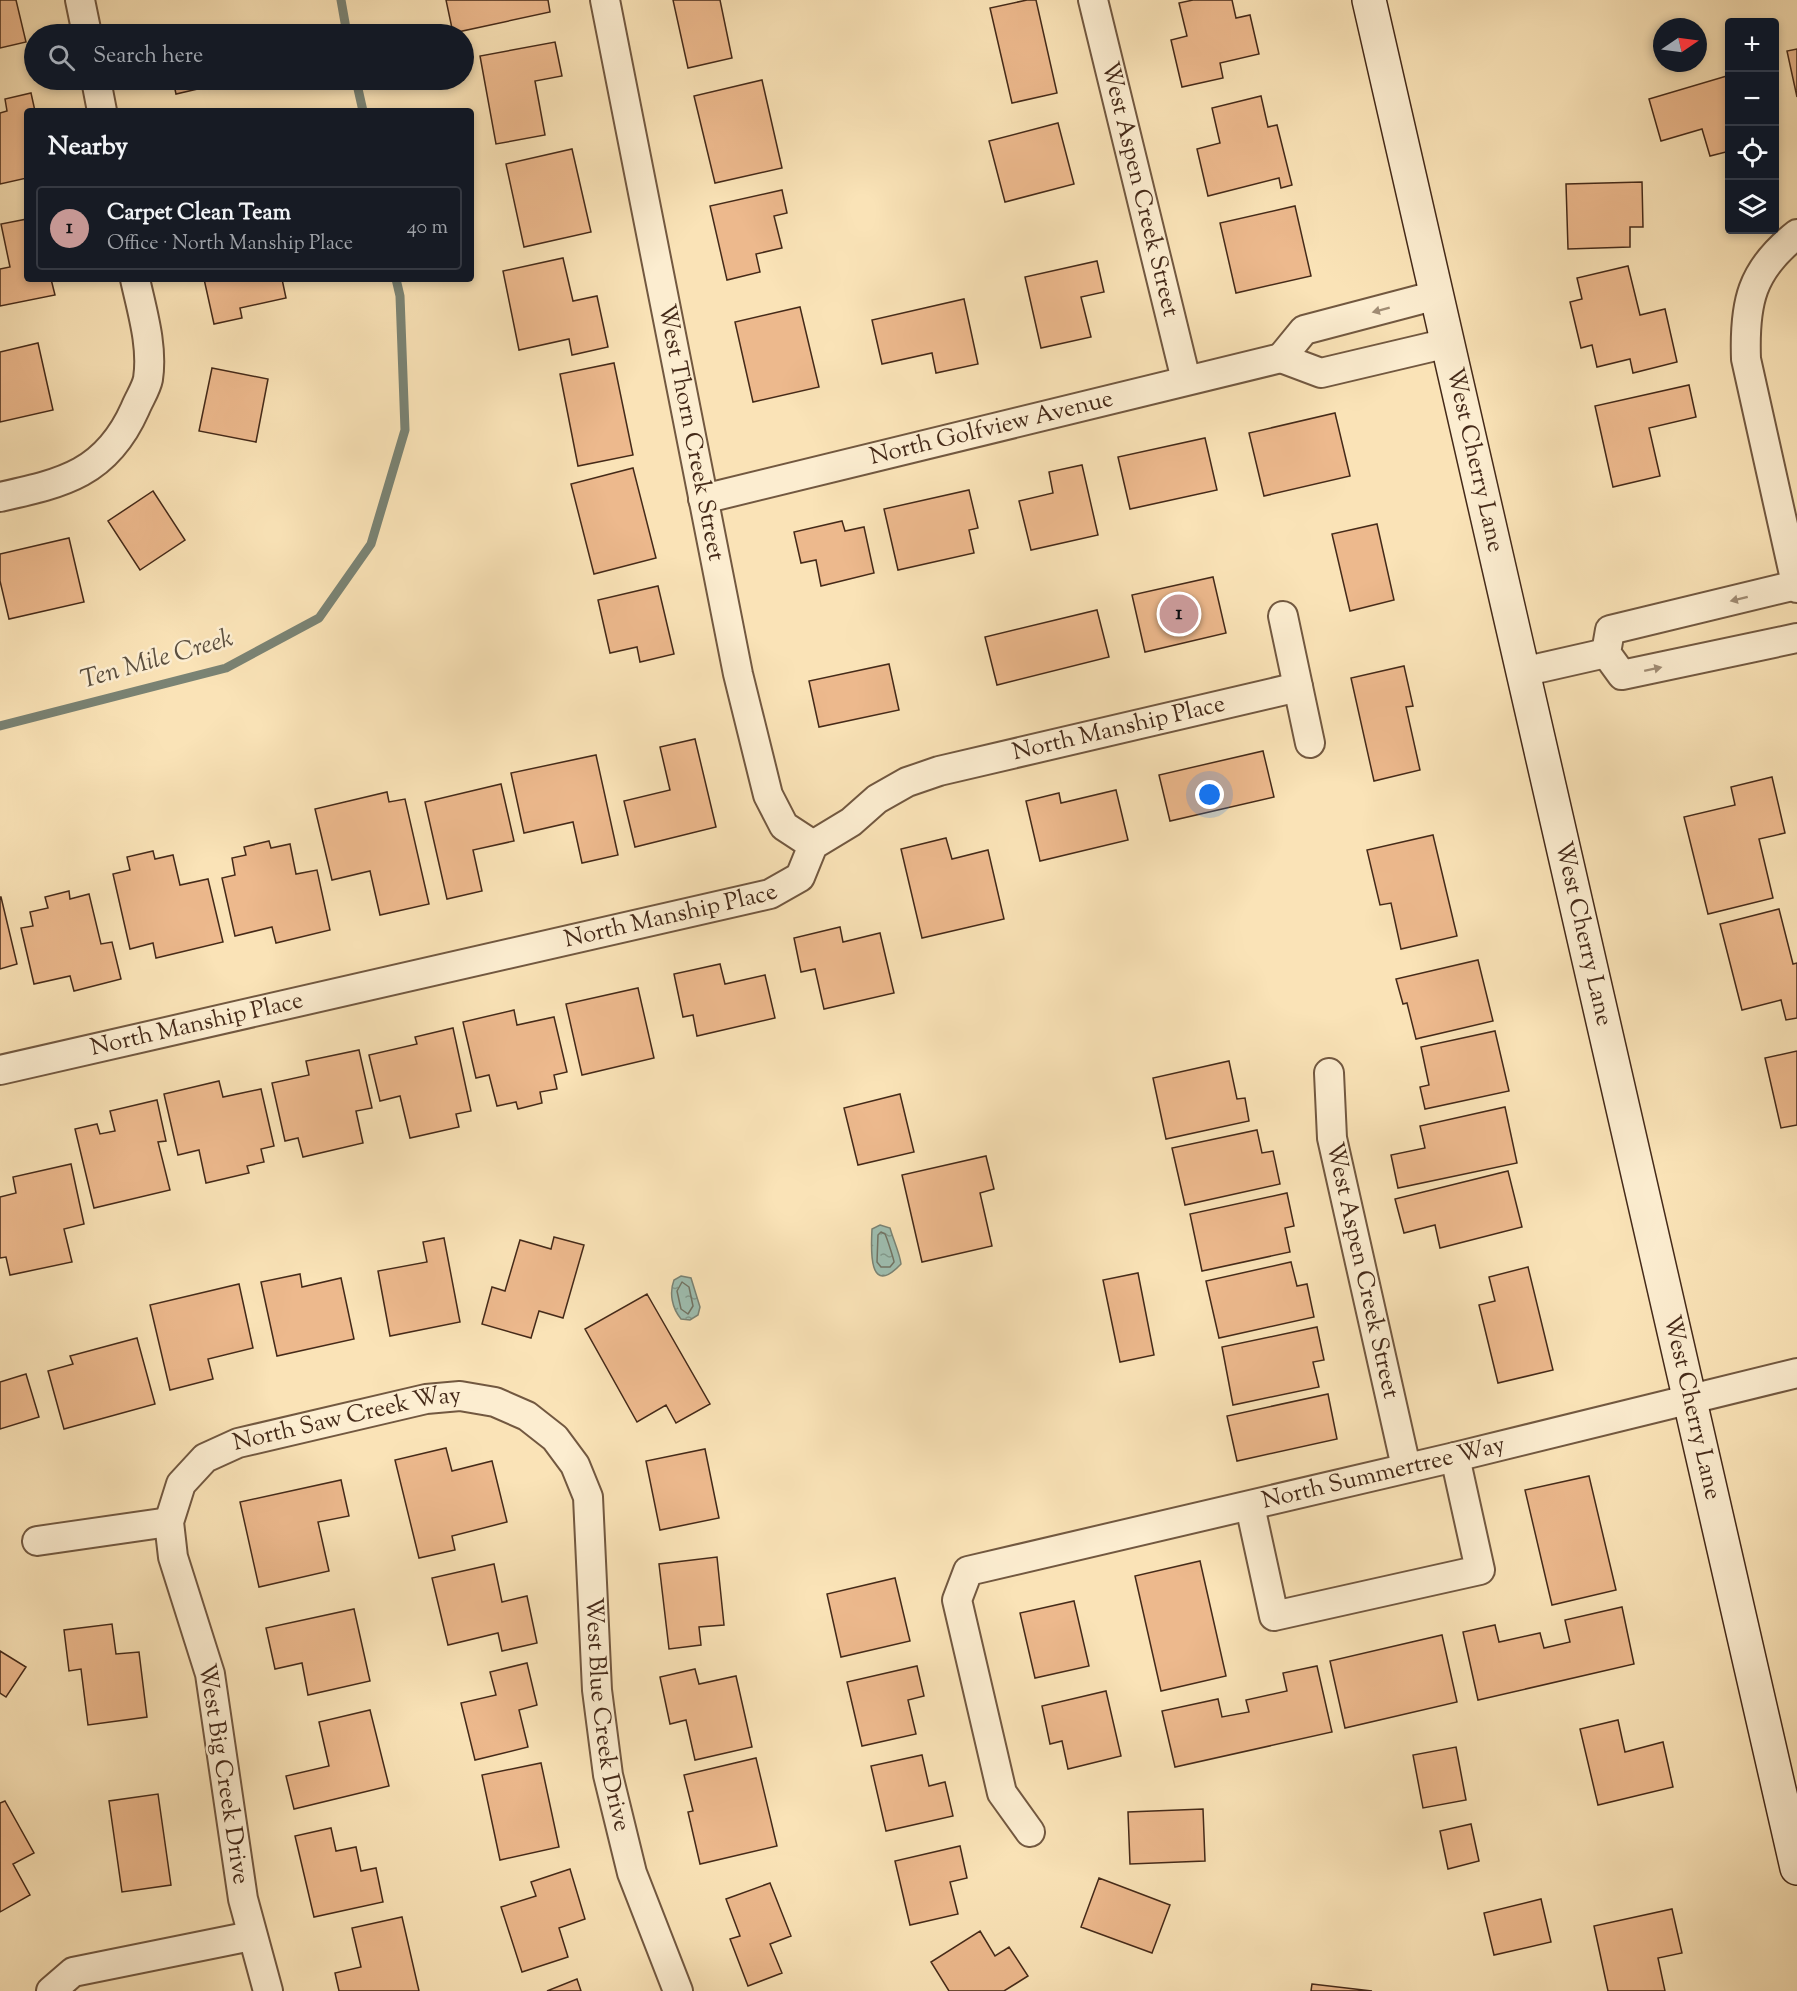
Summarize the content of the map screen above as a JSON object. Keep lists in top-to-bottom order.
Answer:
{
  "streets": {
    "main road": ["West Cherry Lane"],
    "street": [
      "West Aspen Creek Street",
      "North Golfview Avenue",
      "West Thorn Creek Street",
      "North Manship Place",
      "North Saw Creek Way",
      "North Summertree Way",
      "West Blue Creek Drive",
      "West Big Creek Drive"
    ]
  },
  "crossings": [
    ["West Aspen Creek Street", "North Golfview Avenue"],
    ["West Aspen Creek Street", "North Summertree Way"],
    ["North Golfview Avenue", "West Thorn Creek Street"],
    ["West Thorn Creek Street", "North Manship Place"],
    ["West Cherry Lane", "North Summertree Way"],
    ["North Saw Creek Way", "West Blue Creek Drive"],
    ["North Saw Creek Way", "West Big Creek Drive"]
  ],
  "water": ["Ten Mile Creek"],
  "north": "right",
  "page": {
    "map_buttons": ["+", "−"],
    "search": "Search here",
    "heading": "Nearby",
    "list": [
      {
        "mark": "1",
        "name": "Carpet Clean Team",
        "note": "Office · North Manship Place",
        "value": "40 m"
      }
    ],
    "pins": "1"
  }
}
